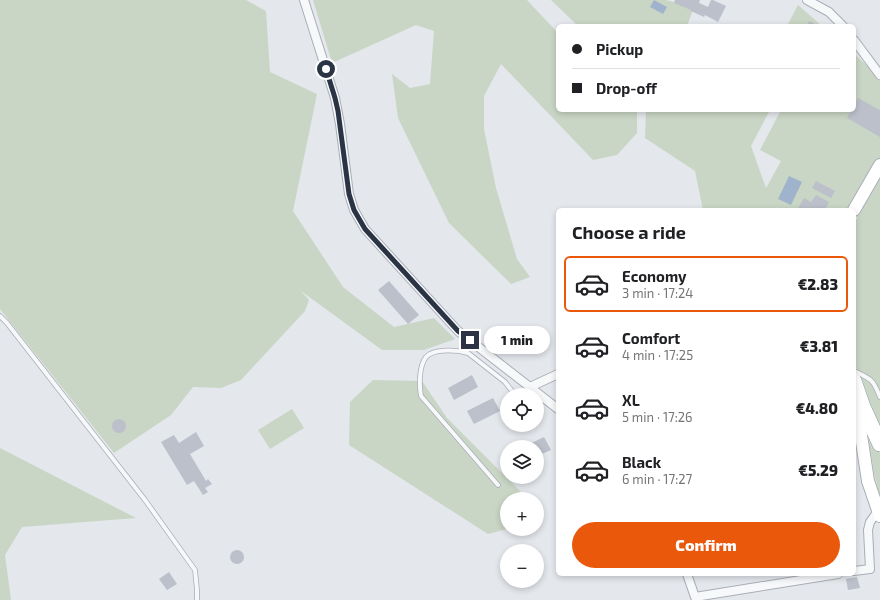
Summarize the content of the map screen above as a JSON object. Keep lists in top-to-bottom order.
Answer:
{
  "page": {
    "banner": ["Pickup", "Drop-off"],
    "heading": "Choose a ride",
    "list": [
      {
        "name": "Economy",
        "note": "3 min · 17:24",
        "value": "€2.83"
      },
      {
        "name": "Comfort",
        "note": "4 min · 17:25",
        "value": "€3.81"
      },
      {
        "name": "XL",
        "note": "5 min · 17:26",
        "value": "€4.80"
      },
      {
        "name": "Black",
        "note": "6 min · 17:27",
        "value": "€5.29"
      }
    ],
    "bubble": "1 min",
    "map_buttons": ["+", "−"],
    "buttons": "Confirm"
  }
}
